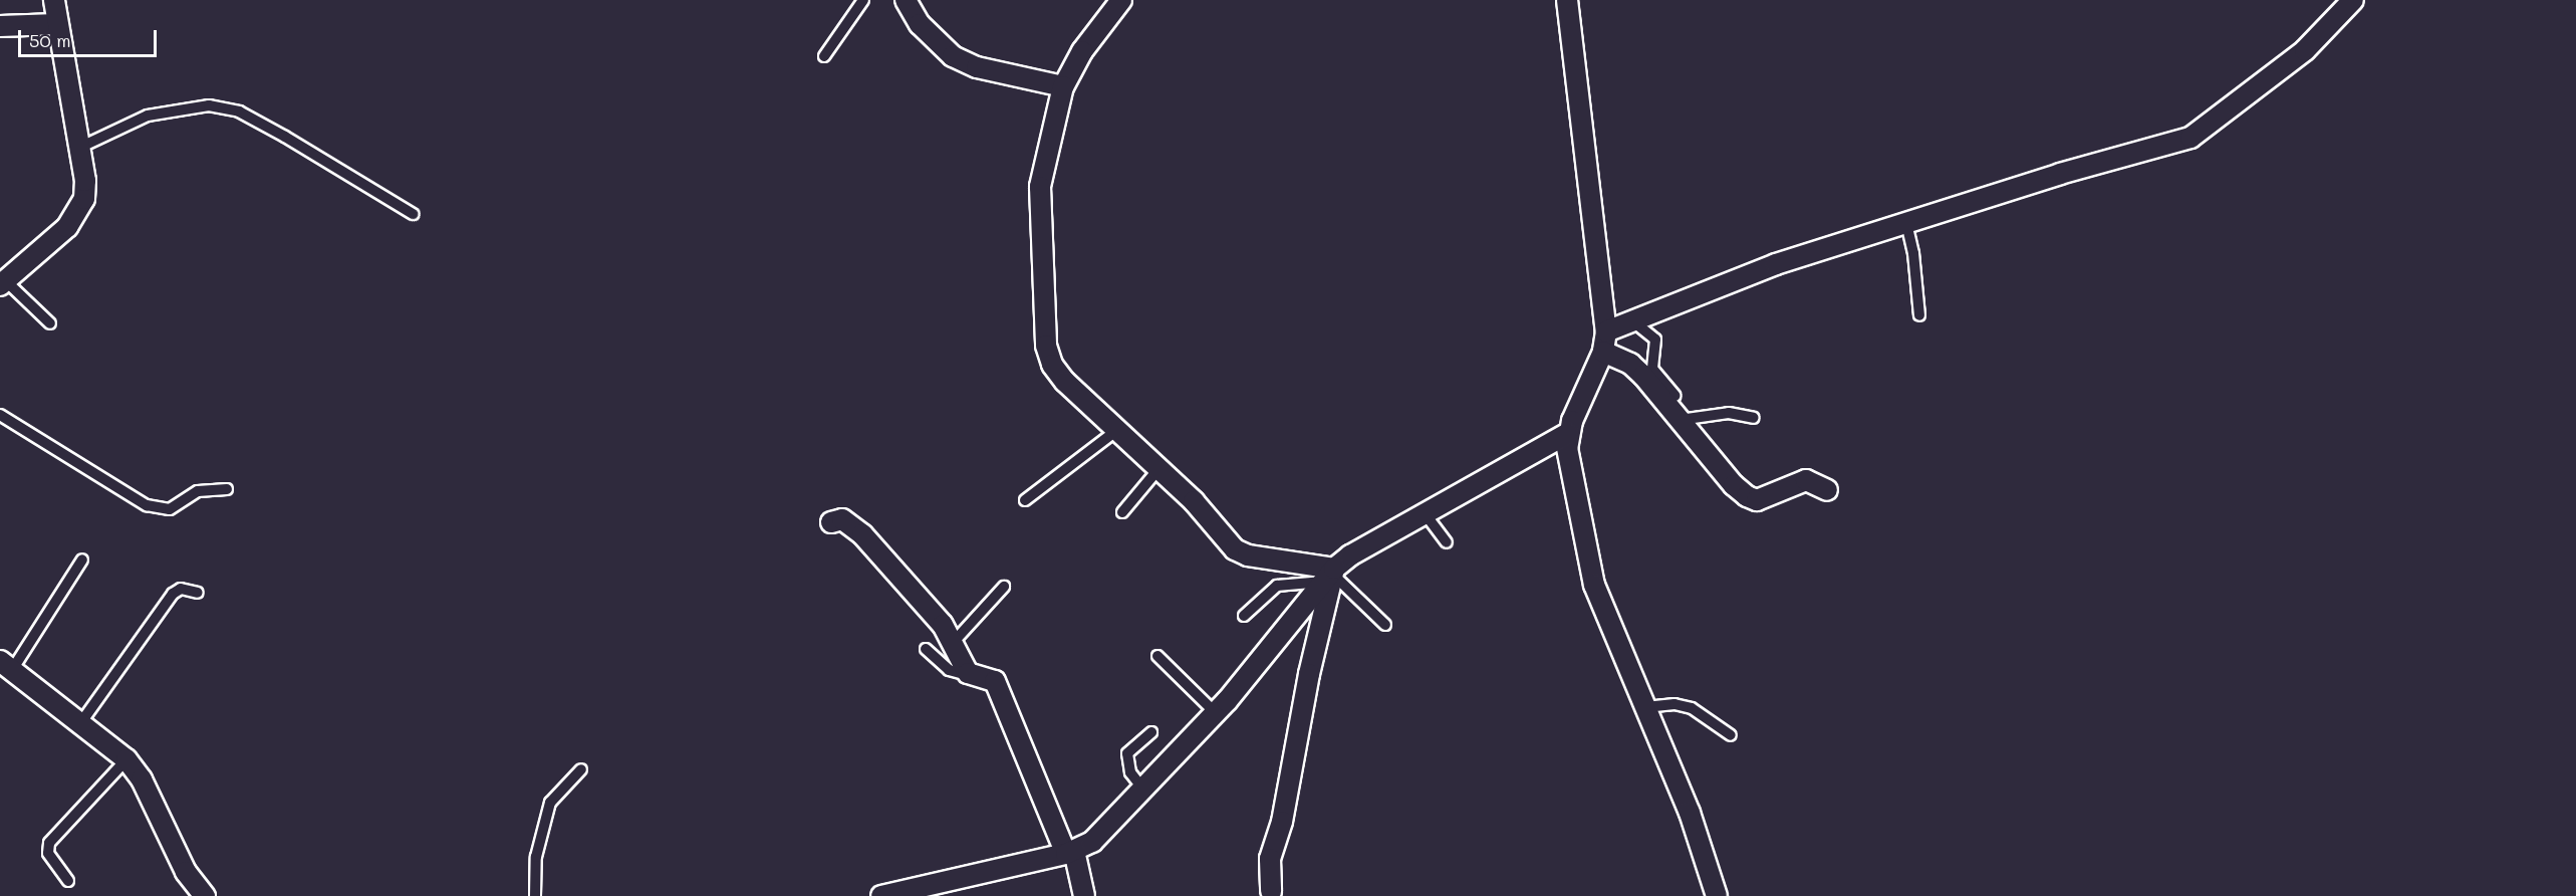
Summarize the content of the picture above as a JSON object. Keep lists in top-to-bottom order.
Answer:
{
  "scale_bar": "50 m"
}
